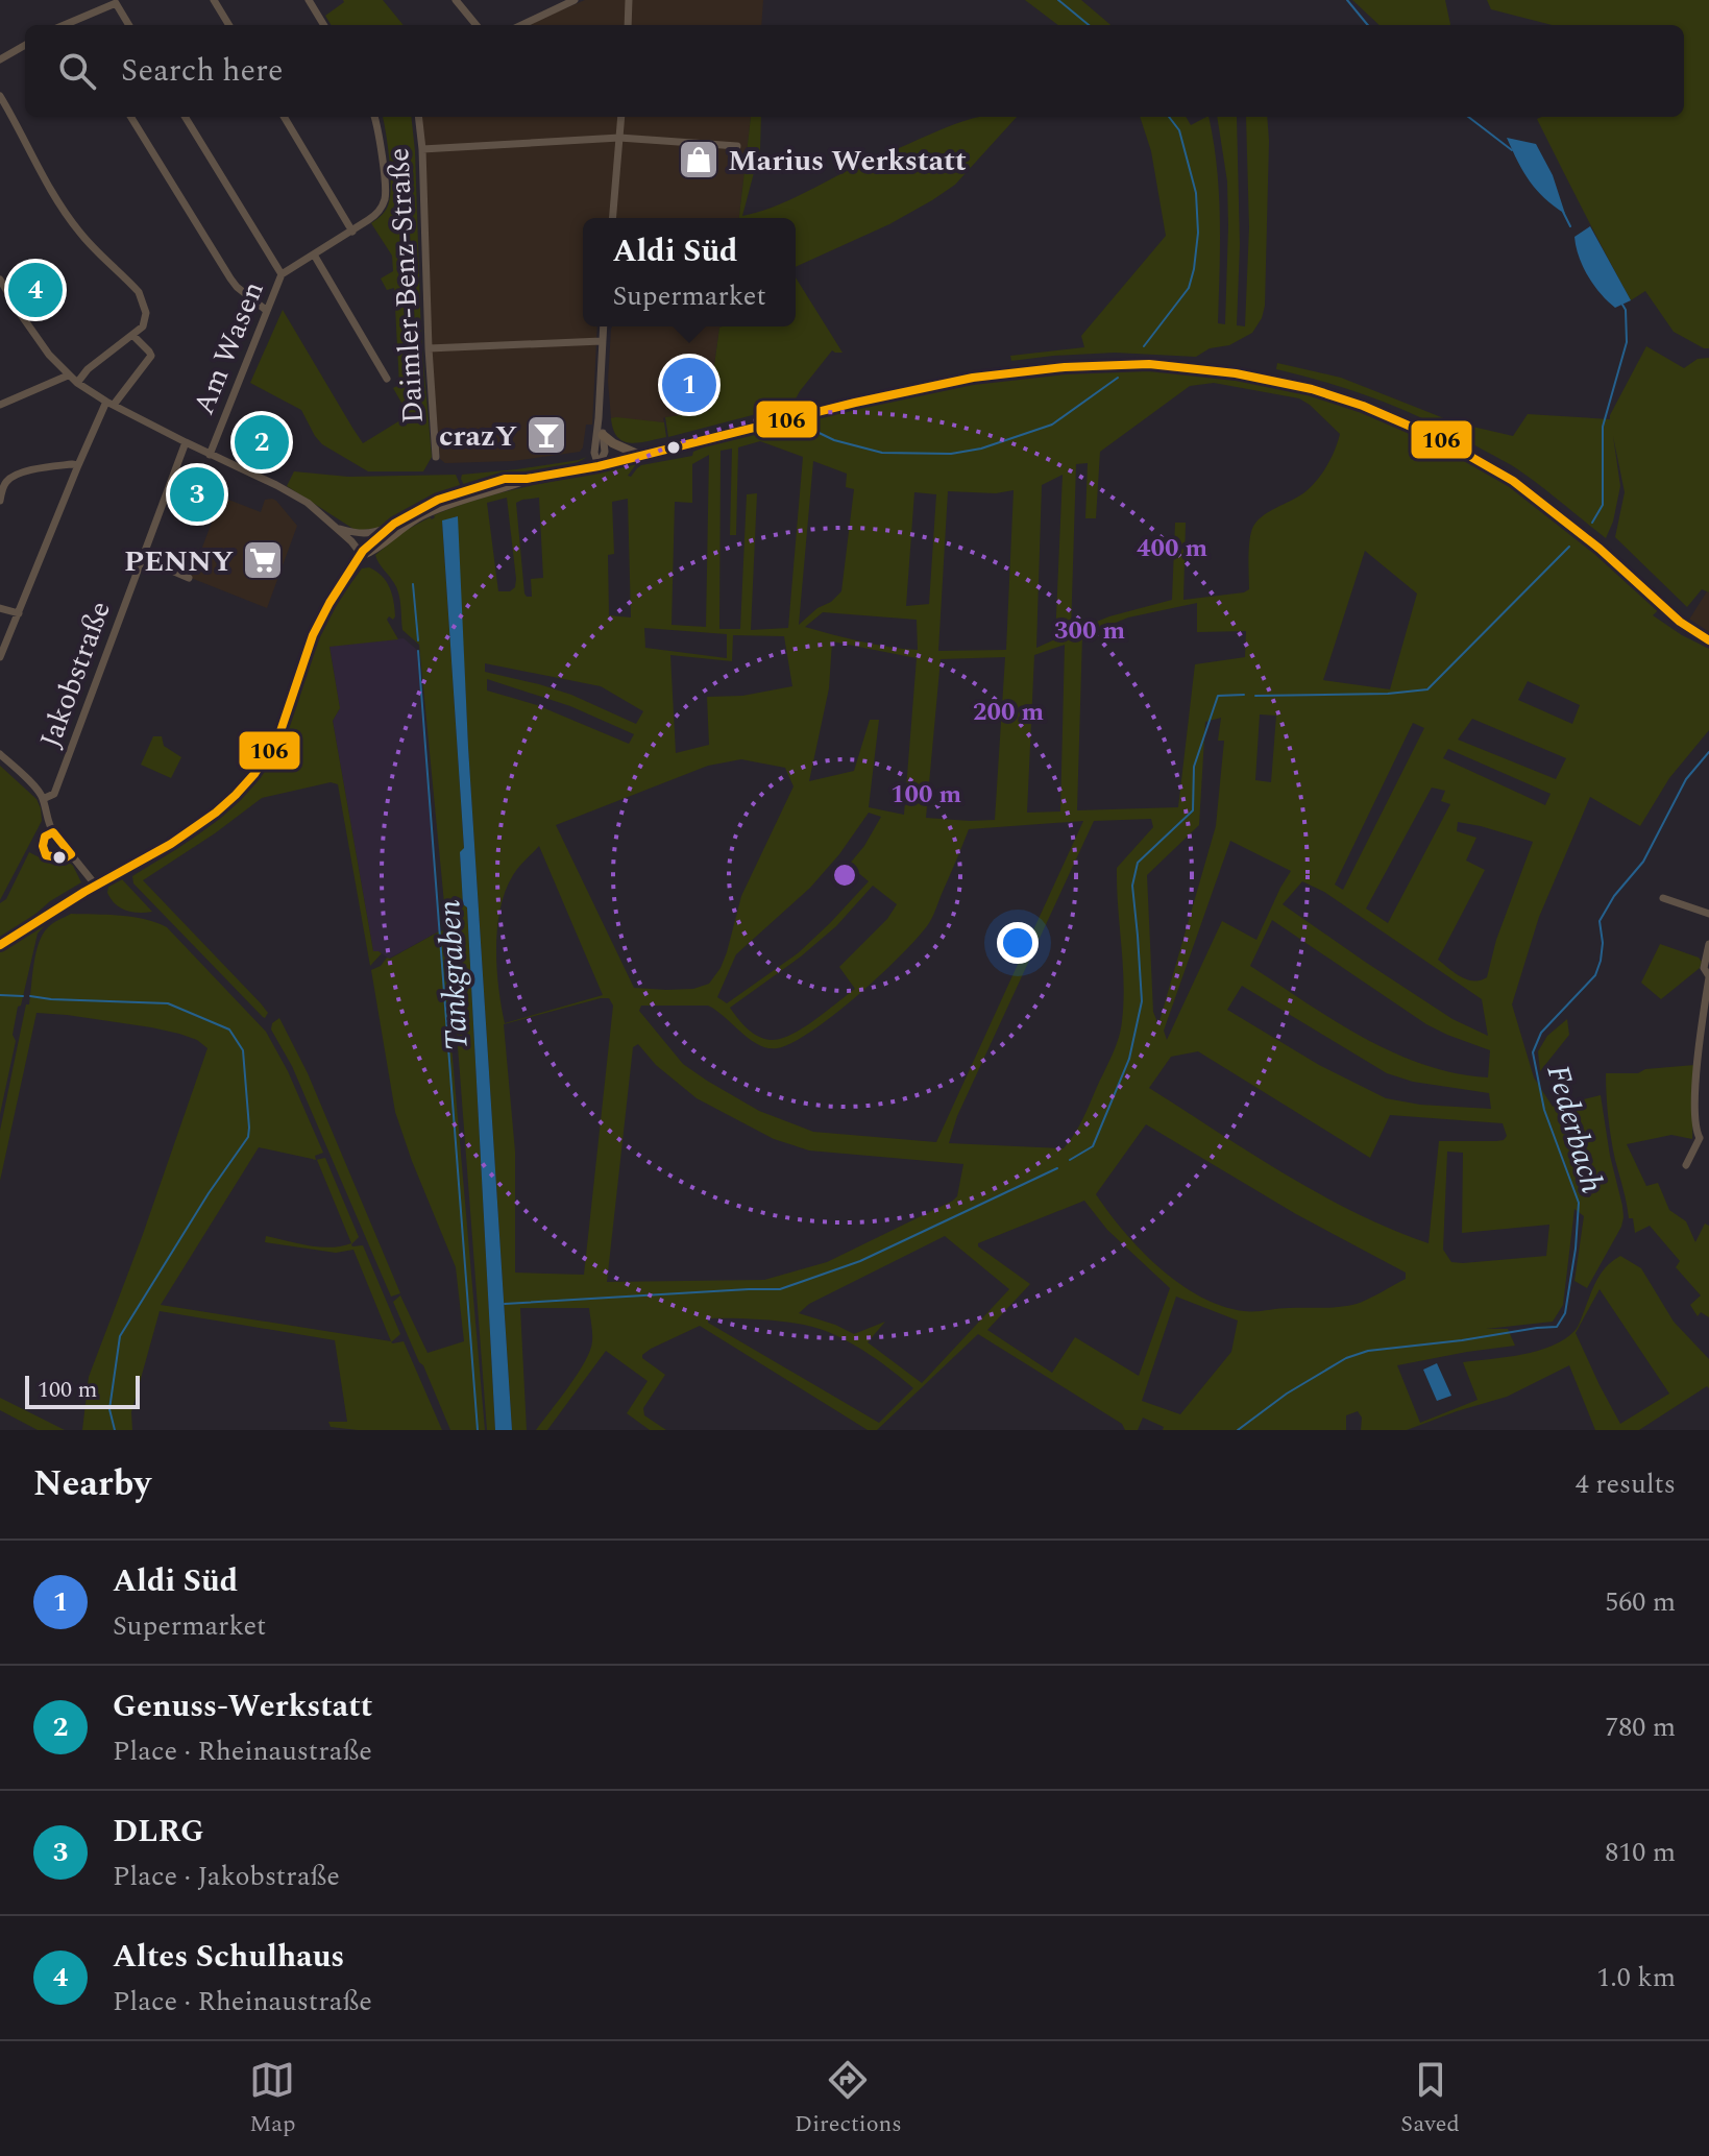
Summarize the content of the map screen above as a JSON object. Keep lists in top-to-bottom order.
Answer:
{
  "streets": {
    "street": ["Daimler-Benz-Straße", "Am Wasen", "Jakobstraße"]
  },
  "water": ["Tankgraben", "Federbach"],
  "places": {
    "shop": ["Marius Werkstatt"],
    "bar": ["crazY"],
    "supermarket": ["PENNY"]
  },
  "lines": ["transit line 106"],
  "scale_bar": "100 m",
  "page": {
    "search": "Search here",
    "popup": ["Aldi Süd", "Supermarket"],
    "pins": [
      "4",
      "1",
      "2",
      "3"
    ],
    "scale": "100 m",
    "heading": ["Nearby", "4 results"],
    "list": [
      {
        "mark": "1",
        "name": "Aldi Süd",
        "note": "Supermarket",
        "value": "560 m"
      },
      {
        "mark": "2",
        "name": "Genuss-Werkstatt",
        "note": "Place · Rheinaustraße",
        "value": "780 m"
      },
      {
        "mark": "3",
        "name": "DLRG",
        "note": "Place · Jakobstraße",
        "value": "810 m"
      },
      {
        "mark": "4",
        "name": "Altes Schulhaus",
        "note": "Place · Rheinaustraße",
        "value": "1.0 km"
      }
    ],
    "nav": ["Map", "Directions", "Saved"]
  },
  "rings": [
    "400 m",
    "300 m",
    "200 m",
    "100 m"
  ]
}
